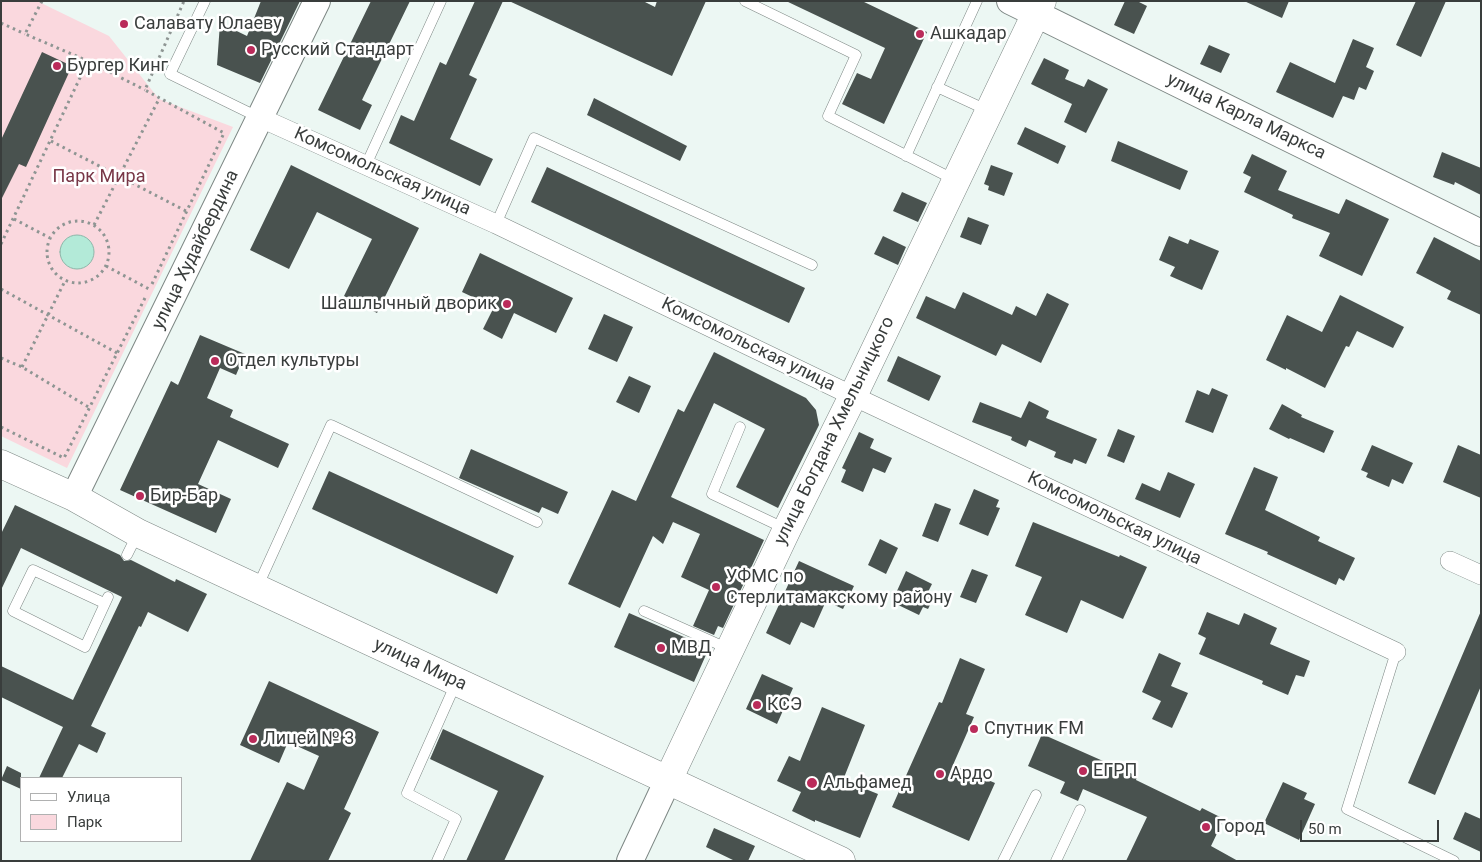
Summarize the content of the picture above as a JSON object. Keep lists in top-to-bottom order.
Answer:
{
  "streets": {
    "main road": ["улица Богдана Хмельницкого", "улица Мира"],
    "street": ["улица Карла Маркса", "Комсомольская улица", "улица Худайбердина"]
  },
  "crossings": [
    ["улица Карла Маркса", "улица Богдана Хмельницкого"],
    ["Комсомольская улица", "улица Худайбердина"],
    ["Комсомольская улица", "улица Богдана Хмельницкого"],
    ["улица Худайбердина", "улица Мира"],
    ["улица Богдана Хмельницкого", "улица Мира"]
  ],
  "parks": ["Парк Мира"],
  "places": [
    "Салавату Юлаеву",
    "Ашкадар",
    "Русский Стандарт",
    "Бургер Кинг",
    "Шашлычный дворик",
    "Отдел культуры",
    "Бир-Бар",
    "УФМС по Стерлитамакскому району",
    "МВД",
    "КСЭ",
    "Спутник FM",
    "Лицей № 3",
    "ЕГРП",
    "Ардо",
    "Альфамед",
    "Город"
  ],
  "legend": ["Улица", "Парк"],
  "scale_bar": "50 m"
}
